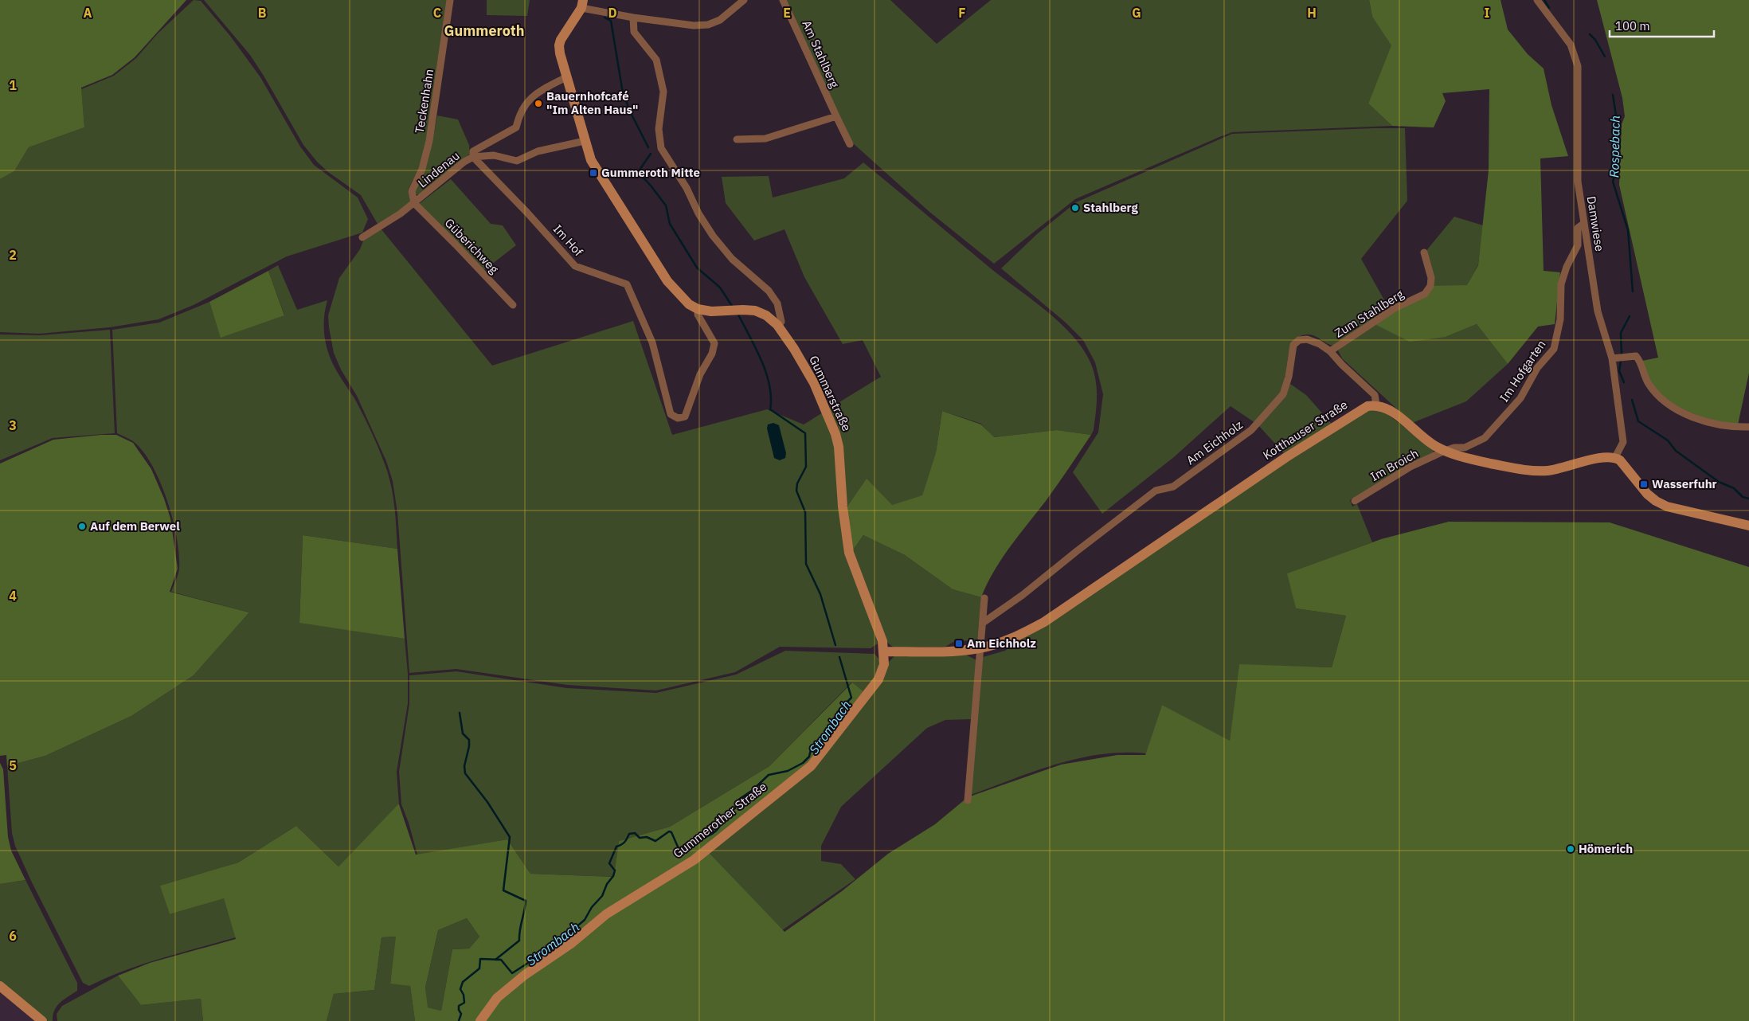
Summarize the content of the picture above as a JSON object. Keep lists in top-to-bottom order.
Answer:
{
  "streets": {
    "street": [
      "Am Stahlberg",
      "Teckenhahn",
      "Lindenau",
      "Damwiese",
      "Im Hof",
      "Güberichweg",
      "Zum Stahlberg",
      "Im Hofgarten",
      "Gummarstraße",
      "Kotthauser Straße",
      "Am Eichholz",
      "Im Broich",
      "Gummerother Straße"
    ]
  },
  "crossings": [
    ["Teckenhahn", "Lindenau"],
    ["Teckenhahn", "Güberichweg"],
    ["Lindenau", "Im Hof"],
    ["Lindenau", "Güberichweg"],
    ["Damwiese", "Im Hofgarten"],
    ["Im Hof", "Gummarstraße"],
    ["Zum Stahlberg", "Am Eichholz"],
    ["Im Hofgarten", "Im Broich"],
    ["Gummarstraße", "Kotthauser Straße"],
    ["Gummarstraße", "Gummerother Straße"],
    ["Kotthauser Straße", "Am Eichholz"],
    ["Kotthauser Straße", "Gummerother Straße"]
  ],
  "districts": ["Gummeroth"],
  "water": ["Rospebach", "Strombach"],
  "places": {
    "other": [
      "Bauernhofcafé \"Im Alten Haus\"",
      "Stahlberg",
      "Auf dem Berwel",
      "Hömerich"
    ],
    "transit": ["Gummeroth Mitte", "Wasserfuhr", "Am Eichholz"]
  },
  "scale_bar": "100 m",
  "grid": {
    "columns": [
      "A",
      "B",
      "C",
      "D",
      "E",
      "F",
      "G",
      "H",
      "I"
    ],
    "rows": [
      "1",
      "2",
      "3",
      "4",
      "5",
      "6"
    ]
  }
}
